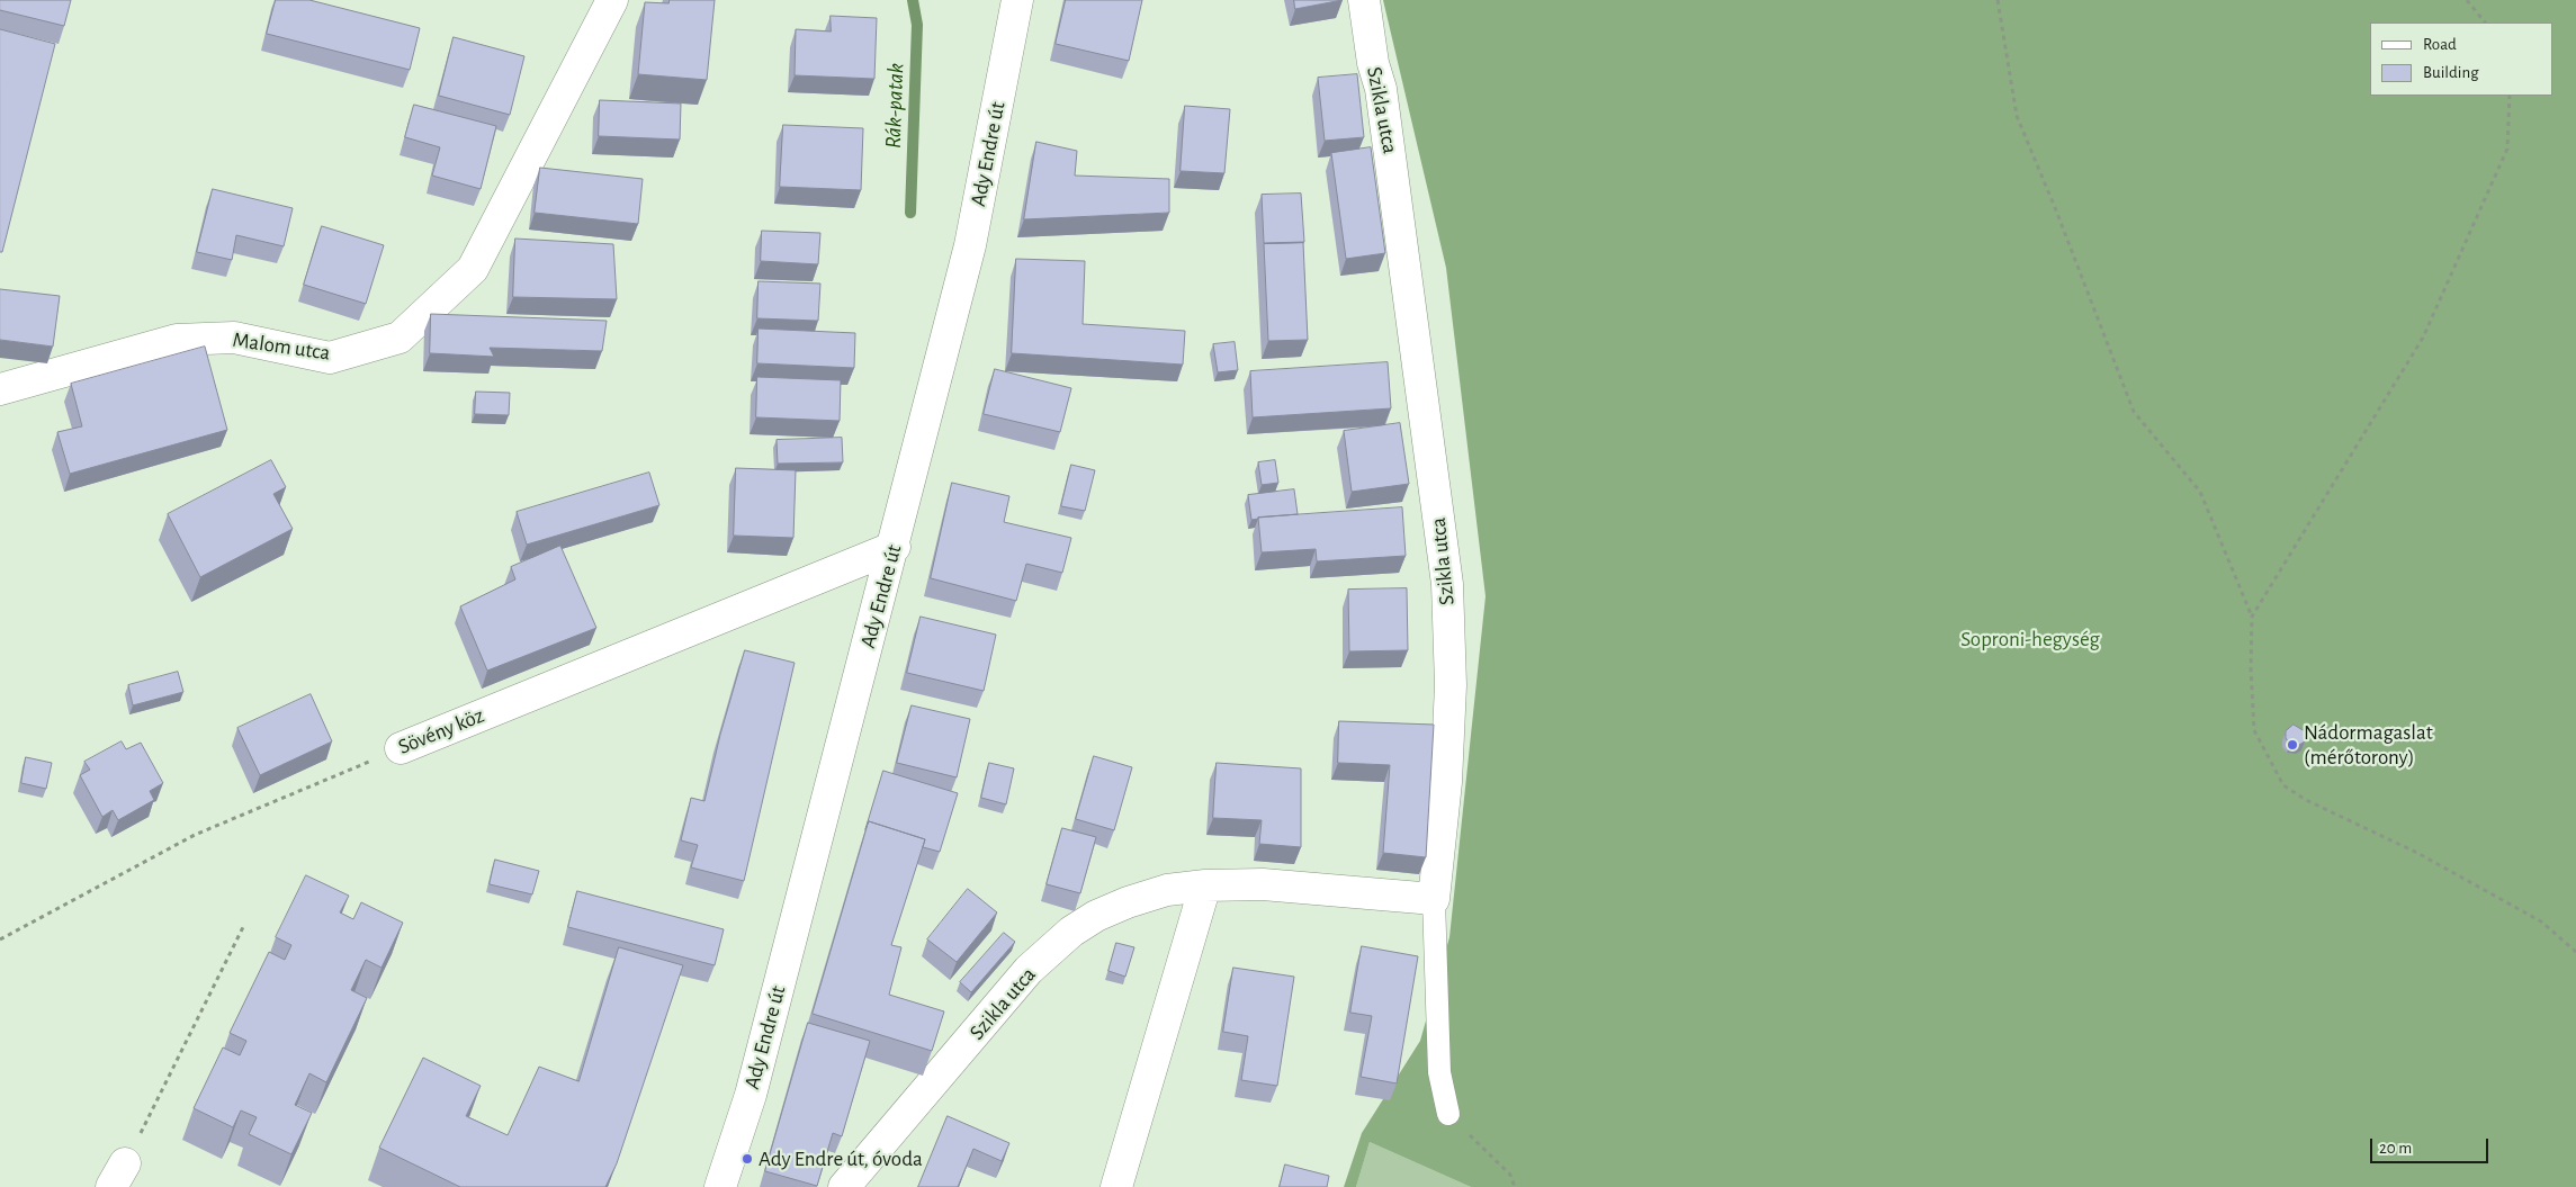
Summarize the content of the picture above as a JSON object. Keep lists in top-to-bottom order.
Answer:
{
  "streets": {
    "street": [
      "Szikla utca",
      "Ady Endre út",
      "Malom utca",
      "Sövény köz"
    ]
  },
  "crossings": [
    ["Ady Endre út", "Sövény köz"]
  ],
  "water": ["Rák-patak"],
  "parks": ["Soproni-hegység"],
  "places": ["Nádormagaslat (mérőtorony)", "Ady Endre út, óvoda"],
  "legend": ["Road", "Building"],
  "scale_bar": "20 m"
}
